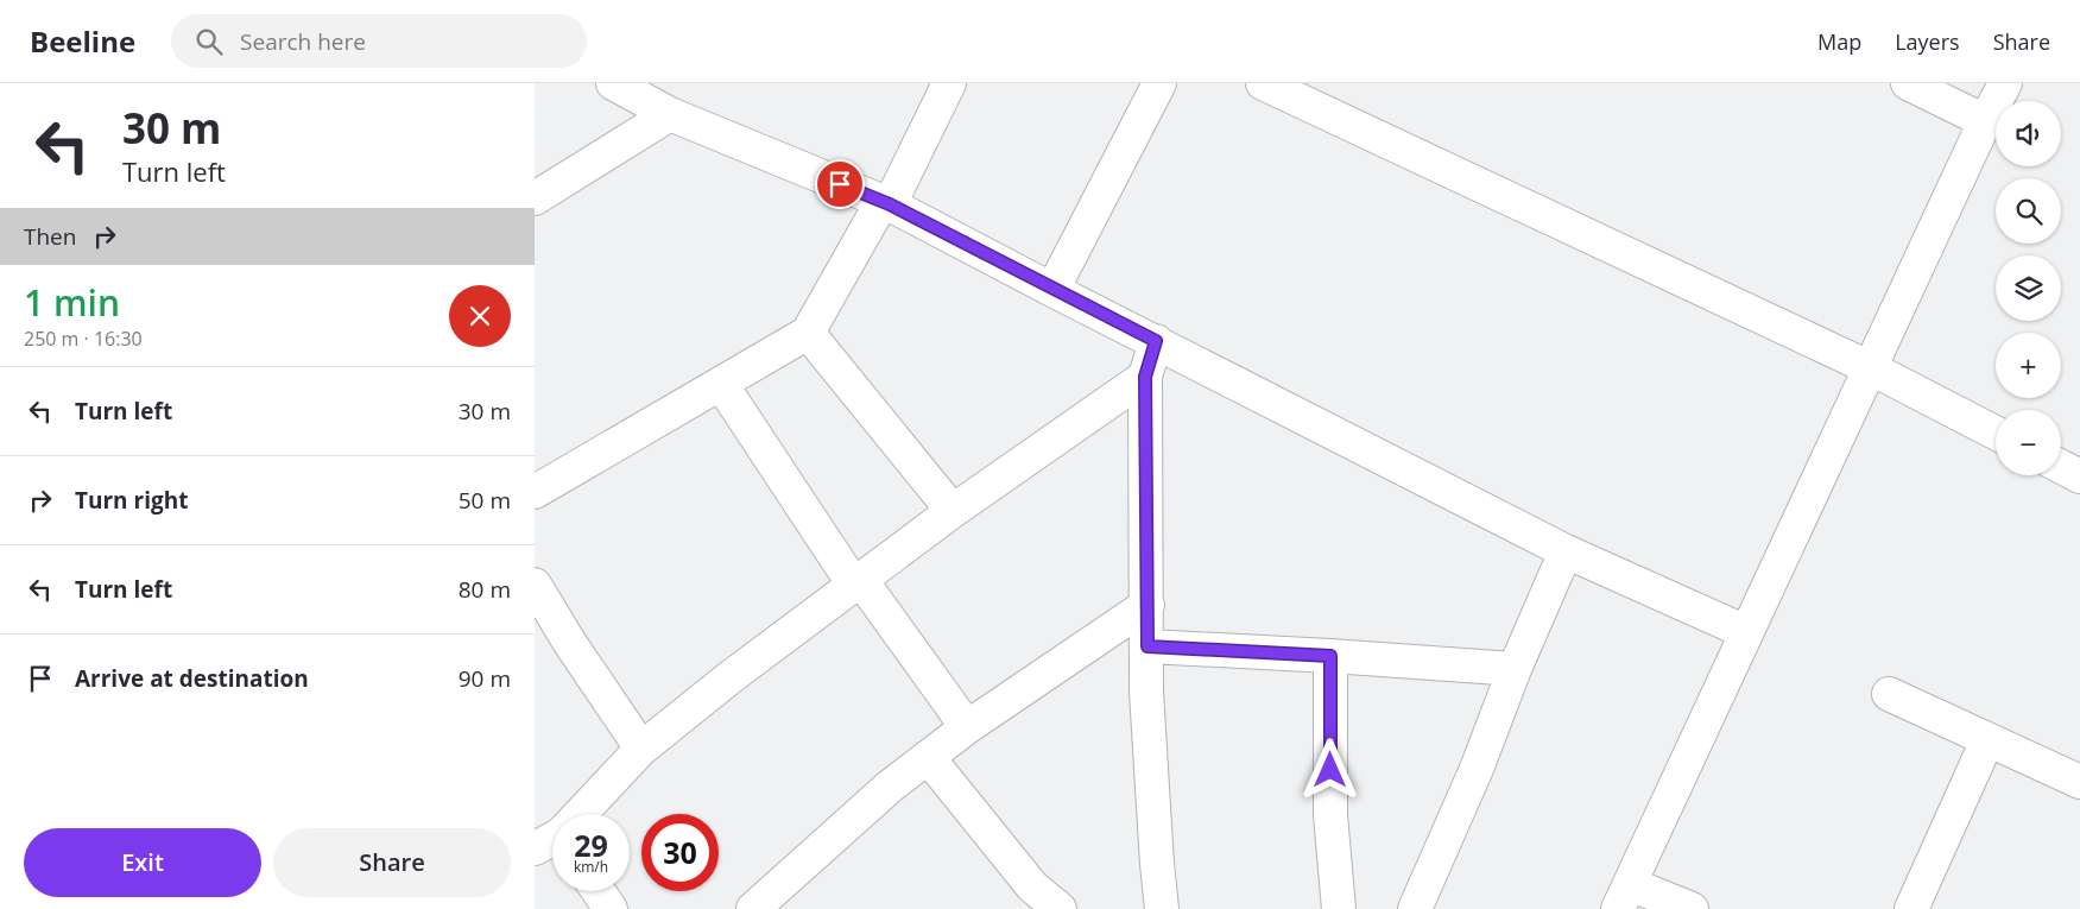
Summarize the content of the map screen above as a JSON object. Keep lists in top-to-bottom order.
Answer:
{
  "page": {
    "header": "Beeline",
    "search": "Search here",
    "nav": ["Map", "Layers", "Share"],
    "turn": ["30 m", "Turn left"],
    "map_buttons": ["+", "−"],
    "then": "Then",
    "heading": ["1 min", "250 m · 16:30"],
    "list": [
      {
        "name": "Turn left",
        "value": "30 m"
      },
      {
        "name": "Turn right",
        "value": "50 m"
      },
      {
        "name": "Turn left",
        "value": "80 m"
      },
      {
        "name": "Arrive at destination",
        "value": "90 m"
      }
    ],
    "speed": "29 km/h",
    "limit": "30",
    "buttons": ["Exit", "Share"]
  }
}
